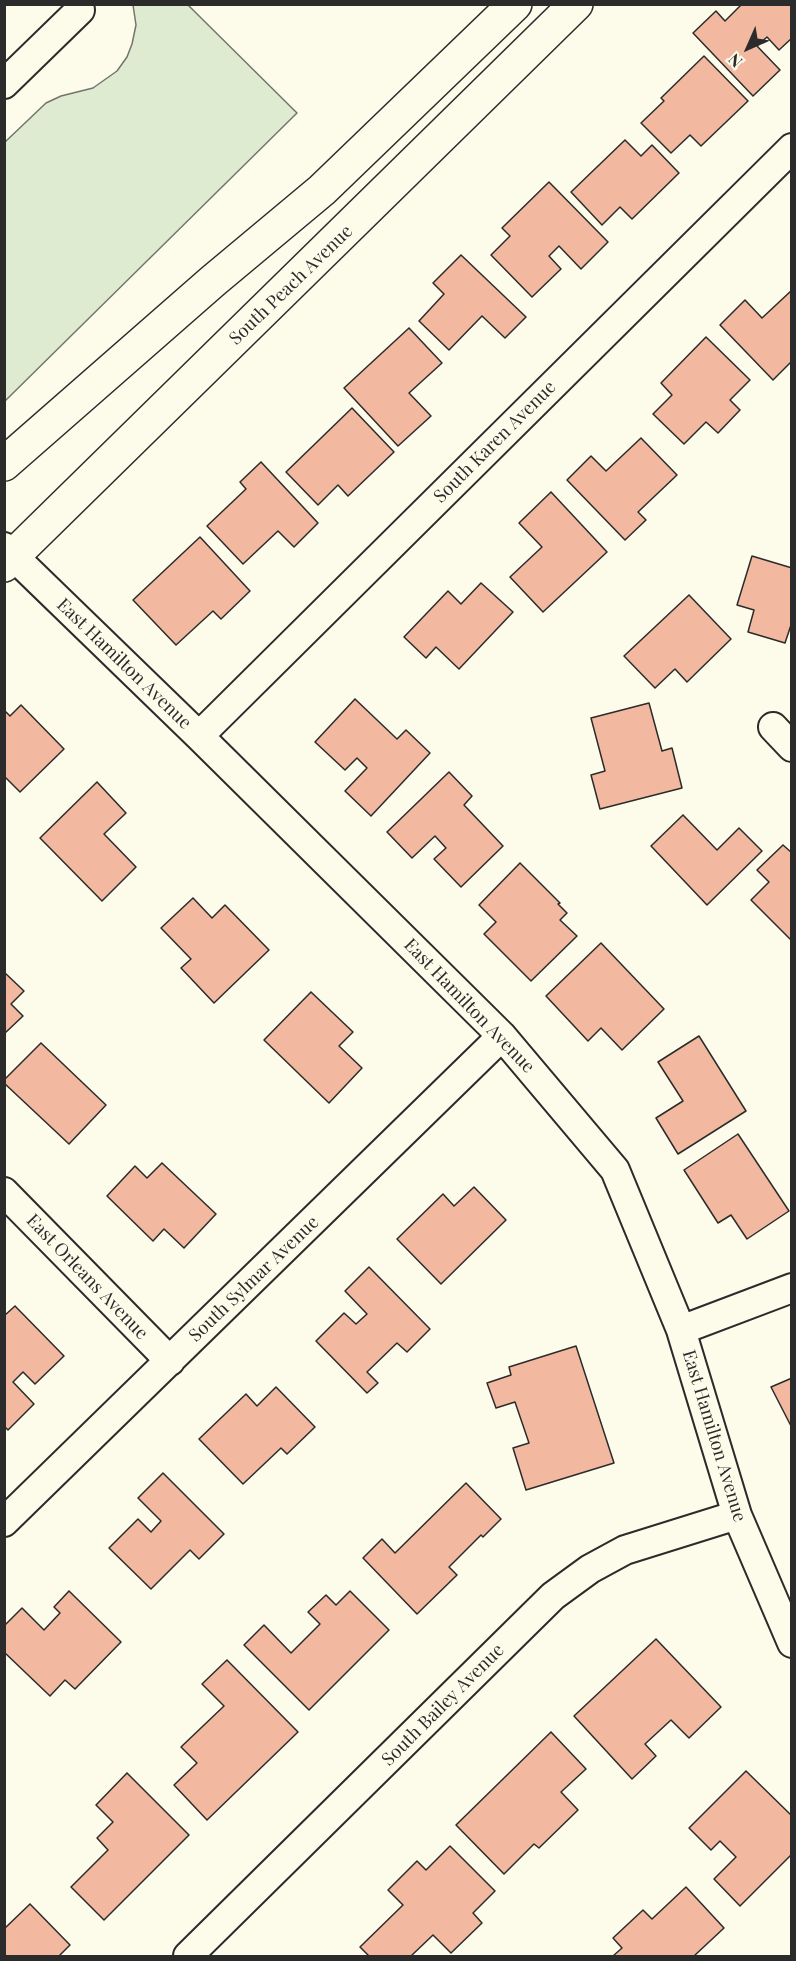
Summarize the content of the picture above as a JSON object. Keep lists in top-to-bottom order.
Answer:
{
  "streets": {
    "main road": ["South Peach Avenue"],
    "street": [
      "South Karen Avenue",
      "East Hamilton Avenue",
      "East Orleans Avenue",
      "South Sylmar Avenue",
      "South Bailey Avenue"
    ]
  },
  "crossings": [
    ["South Peach Avenue", "East Hamilton Avenue"],
    ["South Karen Avenue", "East Hamilton Avenue"],
    ["East Hamilton Avenue", "South Sylmar Avenue"],
    ["East Hamilton Avenue", "South Bailey Avenue"],
    ["East Orleans Avenue", "South Sylmar Avenue"]
  ],
  "north": "bottom left"
}
